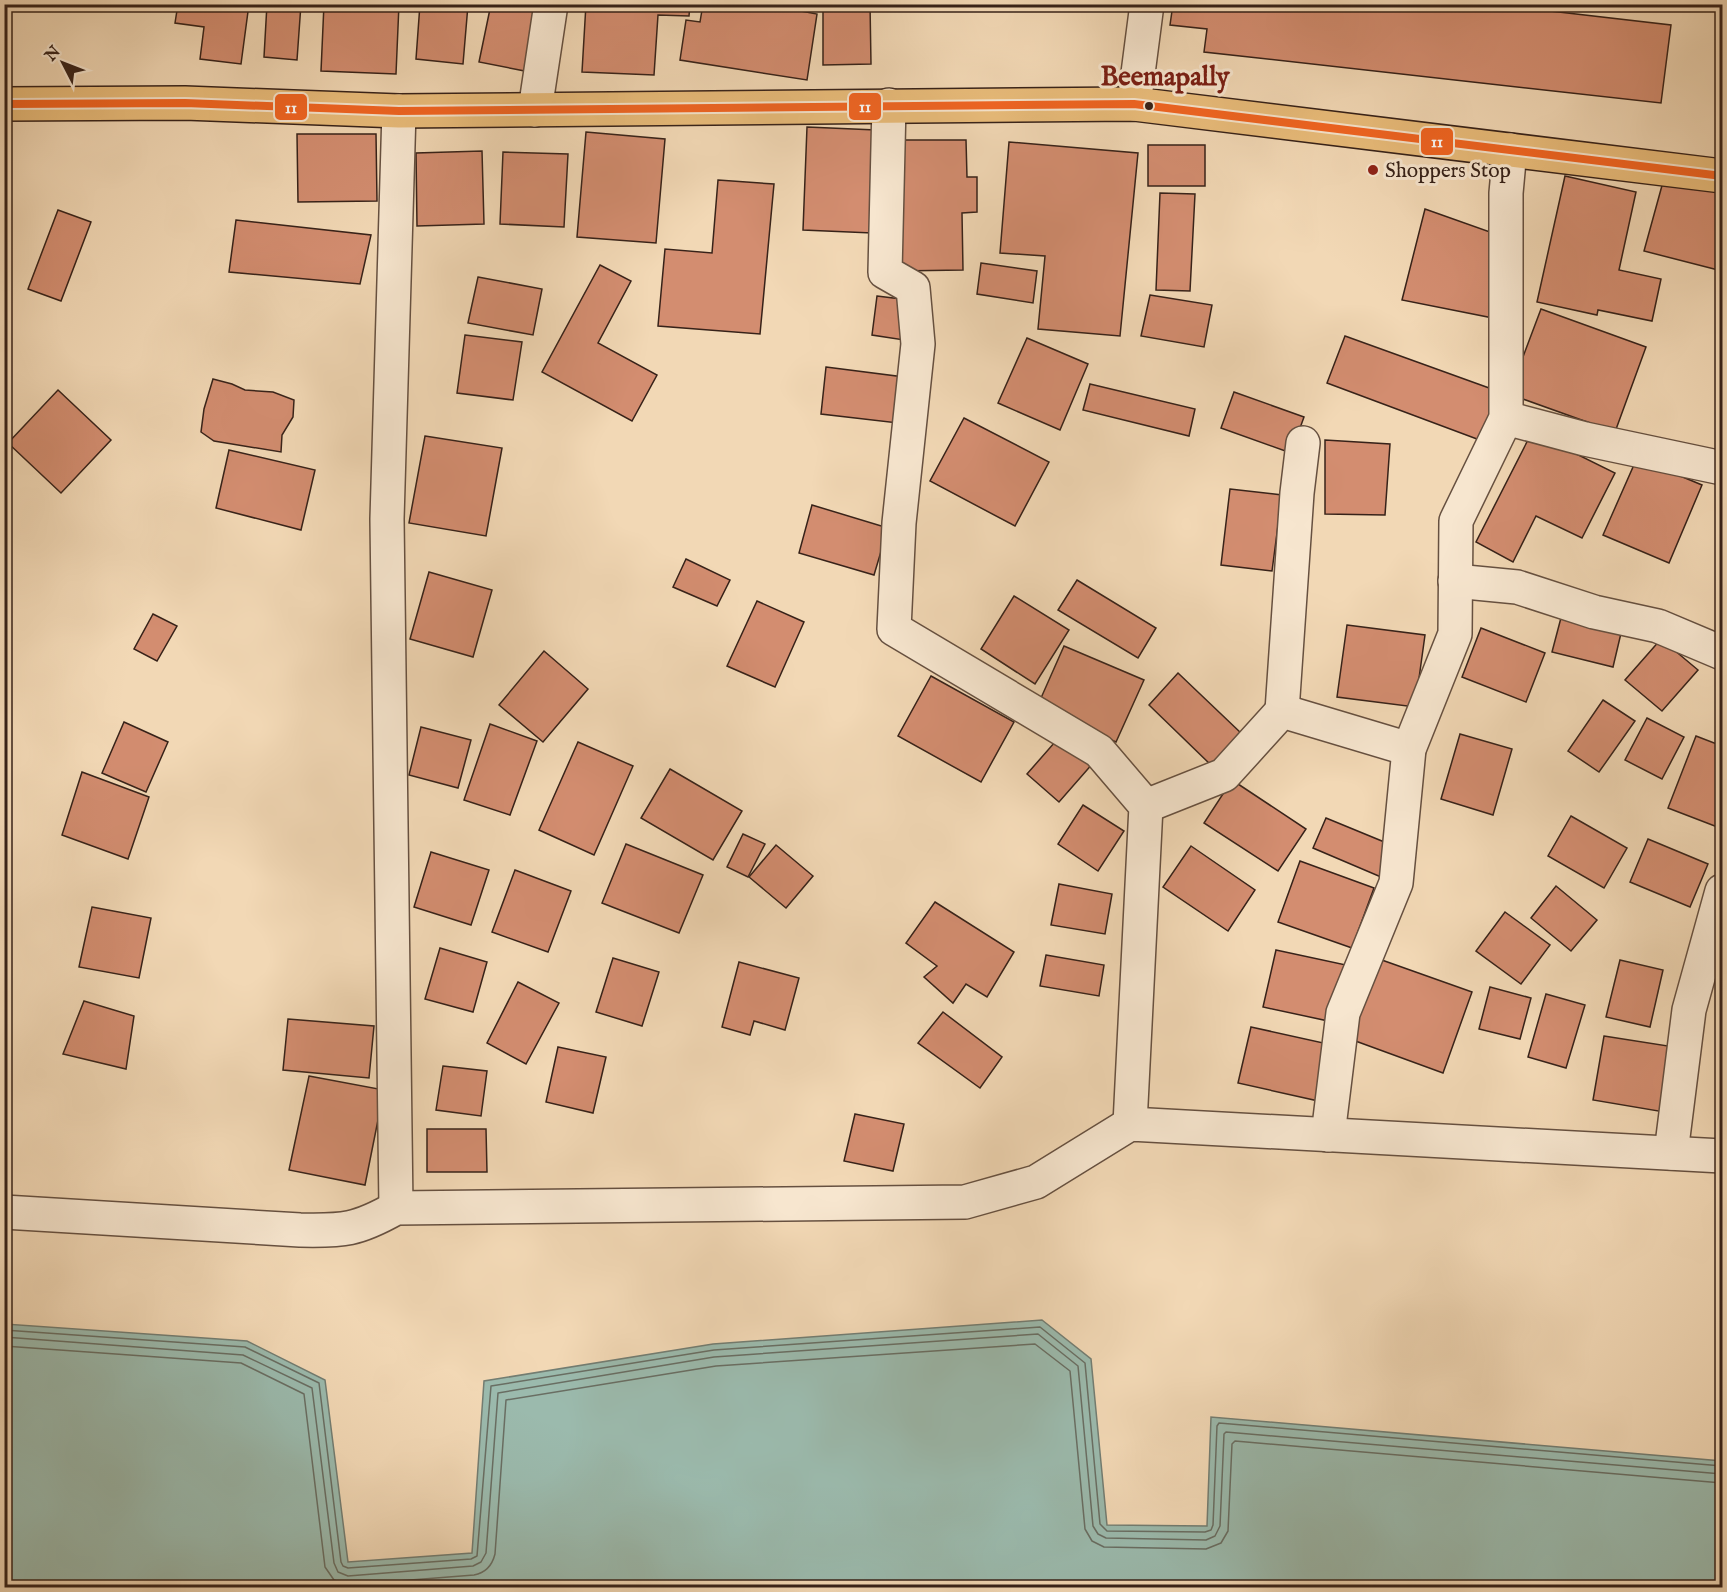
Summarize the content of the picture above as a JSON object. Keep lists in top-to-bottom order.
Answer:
{
  "districts": ["Beemapally"],
  "places": ["Shoppers Stop"],
  "lines": ["transit line 11"],
  "north": "top left"
}
